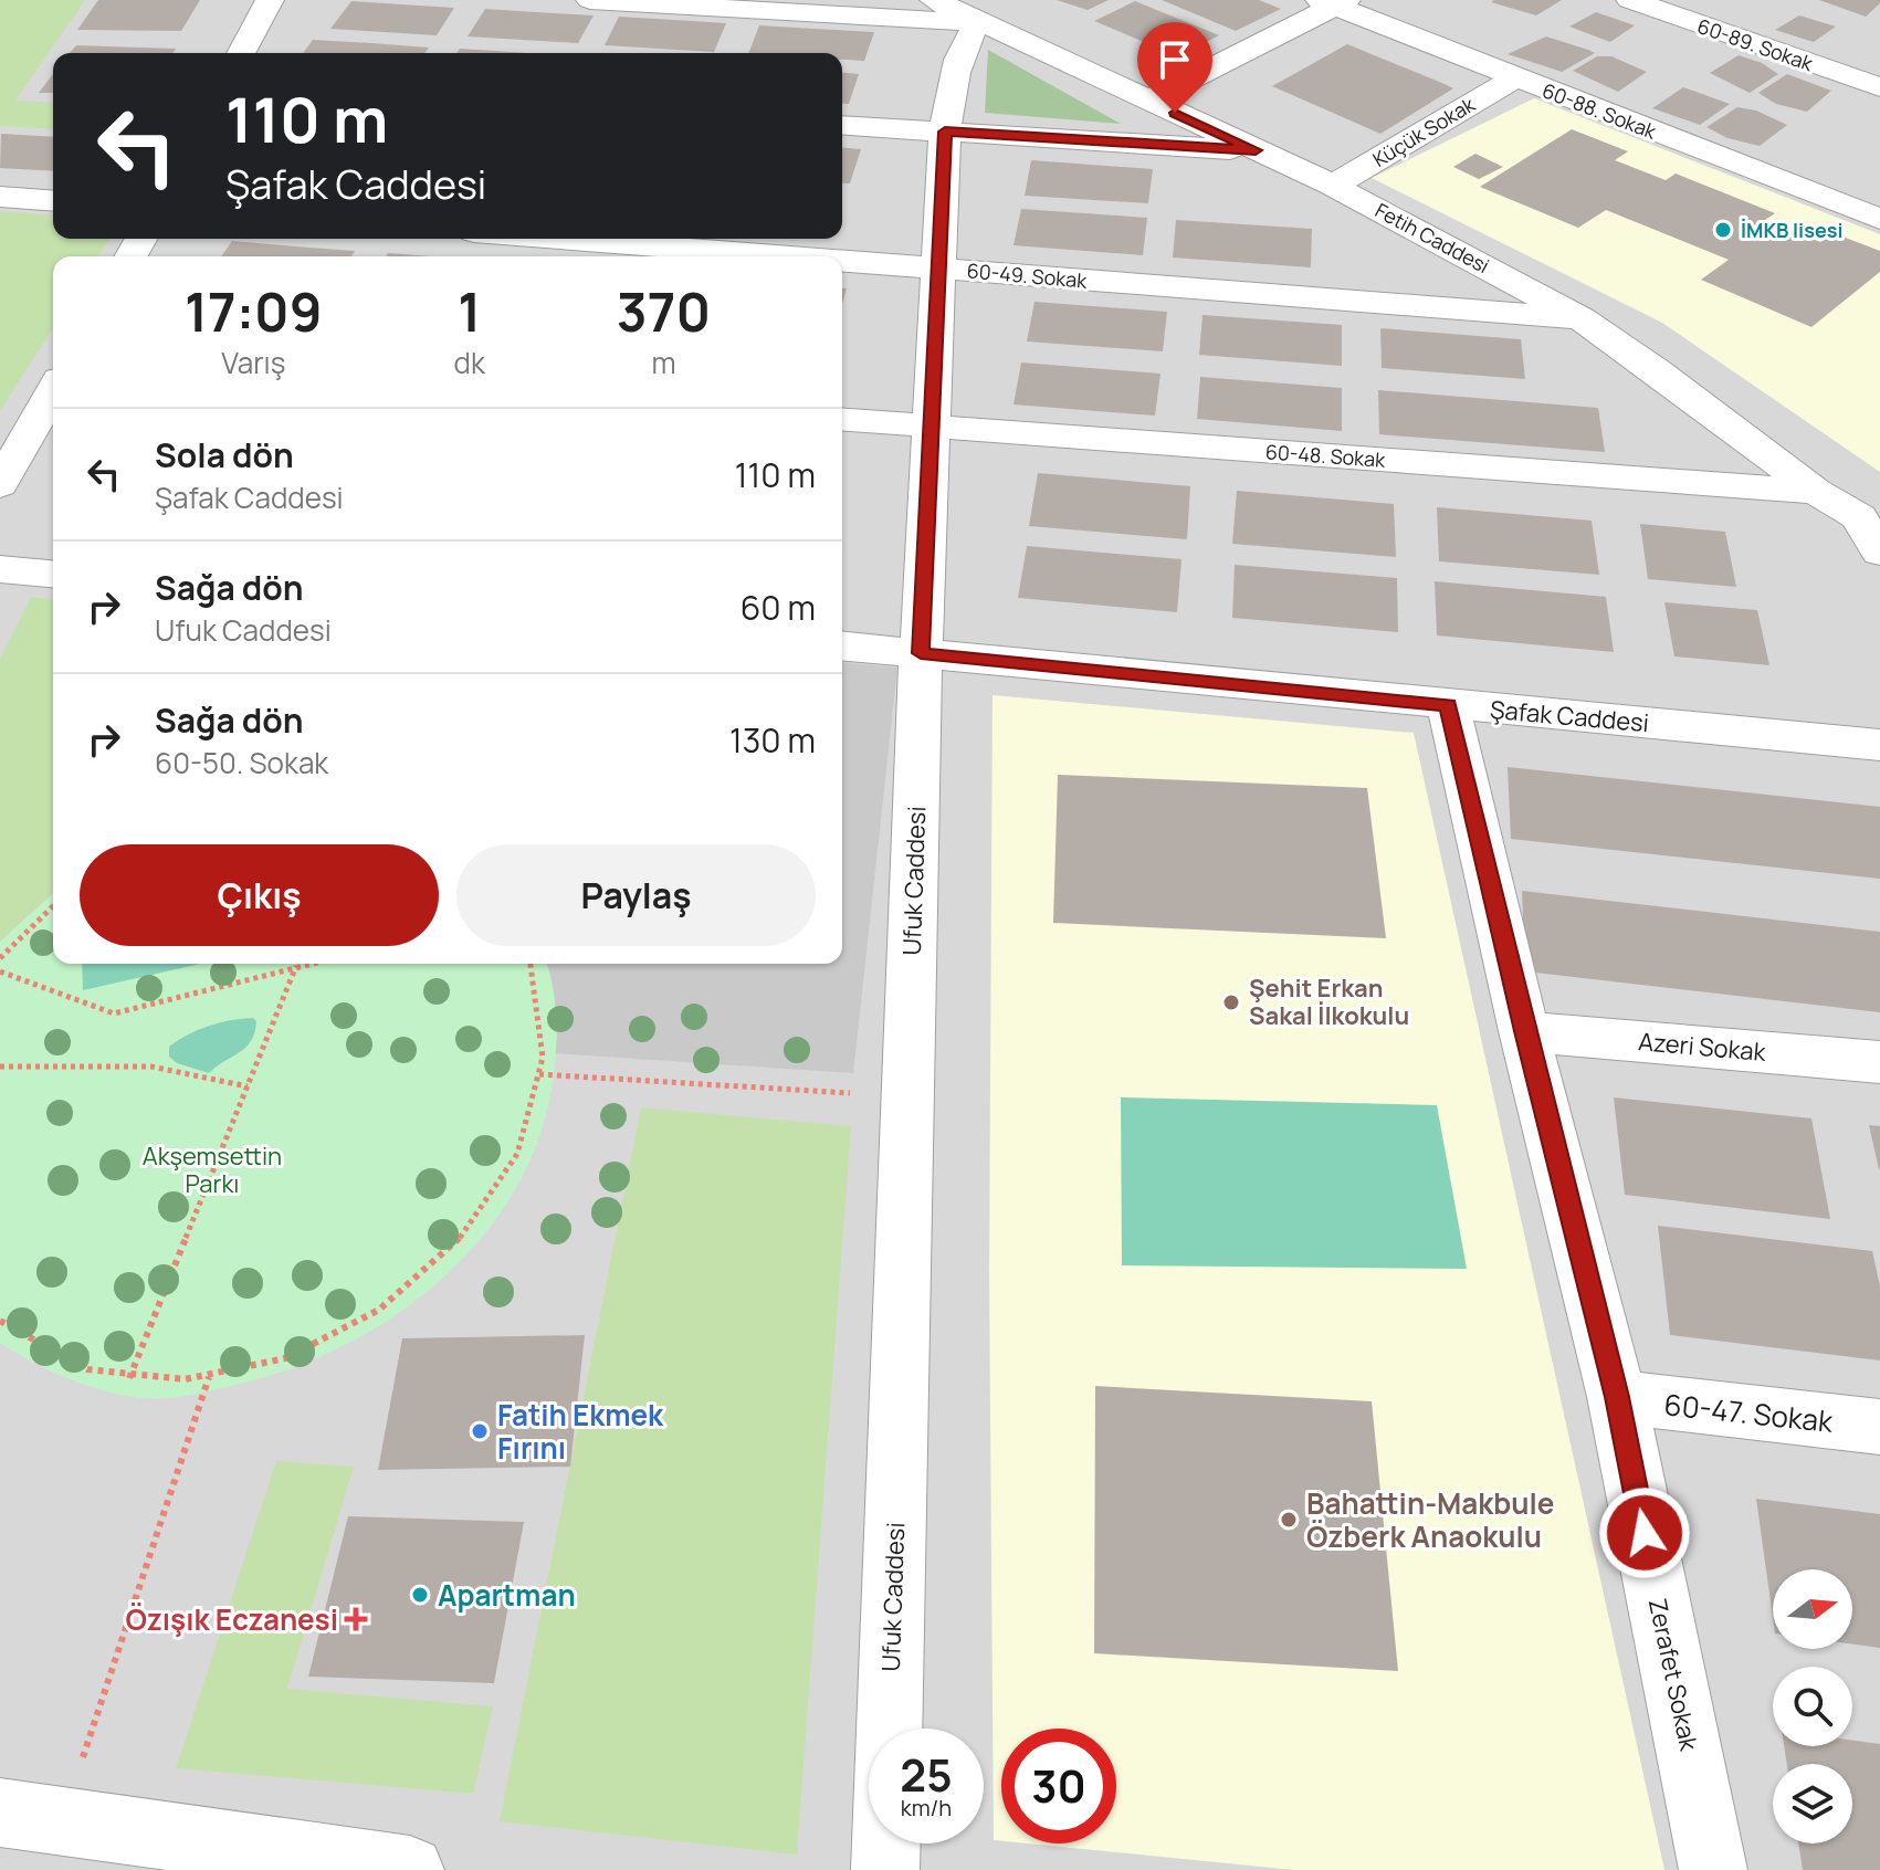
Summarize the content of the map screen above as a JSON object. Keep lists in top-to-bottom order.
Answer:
{
  "streets": {
    "street": [
      "60-89. Sokak",
      "60-88. Sokak",
      "Küçük Sokak",
      "Fetih Caddesi",
      "60-49. Sokak",
      "60-48. Sokak",
      "Şafak Caddesi",
      "Ufuk Caddesi",
      "Azeri Sokak",
      "60-47. Sokak",
      "Zerafet Sokak"
    ]
  },
  "crossings": [
    ["60-88. Sokak", "Küçük Sokak"],
    ["Küçük Sokak", "Fetih Caddesi"],
    ["Fetih Caddesi", "60-49. Sokak"],
    ["Fetih Caddesi", "60-48. Sokak"],
    ["Fetih Caddesi", "Ufuk Caddesi"],
    ["60-49. Sokak", "Ufuk Caddesi"],
    ["60-48. Sokak", "Ufuk Caddesi"],
    ["Şafak Caddesi", "Ufuk Caddesi"],
    ["Şafak Caddesi", "Zerafet Sokak"],
    ["Azeri Sokak", "Zerafet Sokak"],
    ["60-47. Sokak", "Zerafet Sokak"]
  ],
  "parks": ["Akşemsettin Parkı"],
  "places": {
    "other": [
      "İMKB lisesi",
      "Şehit Erkan Sakal İlkokulu",
      "Fatih Ekmek Fırını",
      "Bahattin-Makbule Özberk Anaokulu",
      "Apartman"
    ],
    "health": ["Özışık Eczanesi"]
  },
  "north": "right",
  "page": {
    "turn": ["110 m", "Şafak Caddesi"],
    "eta": [
      "17:09",
      "Varış",
      "1",
      "dk",
      "370",
      "m"
    ],
    "list": [
      {
        "name": "Sola dön",
        "note": "Şafak Caddesi",
        "value": "110 m"
      },
      {
        "name": "Sağa dön",
        "note": "Ufuk Caddesi",
        "value": "60 m"
      },
      {
        "name": "Sağa dön",
        "note": "60-50. Sokak",
        "value": "130 m"
      }
    ],
    "buttons": ["Çıkış", "Paylaş"],
    "speed": "25 km/h",
    "limit": "30"
  }
}
